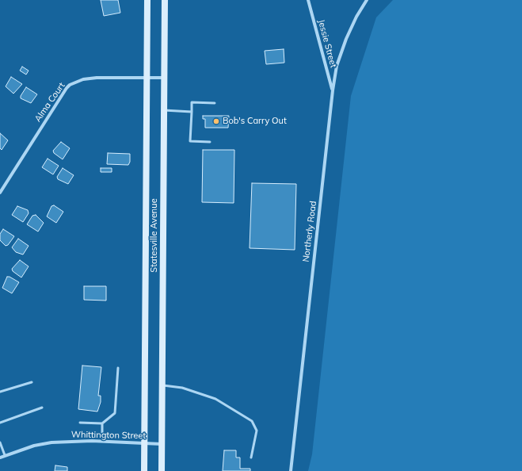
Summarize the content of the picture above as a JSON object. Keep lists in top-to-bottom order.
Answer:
{
  "streets": {
    "main road": ["Statesville Avenue"],
    "street": [
      "Jessie Street",
      "Alma Court",
      "Northerly Road",
      "Whittington Street"
    ]
  },
  "crossings": [
    ["Jessie Street", "Northerly Road"],
    ["Alma Court", "Statesville Avenue"],
    ["Statesville Avenue", "Whittington Street"]
  ],
  "places": ["Bob's Carry Out"]
}
